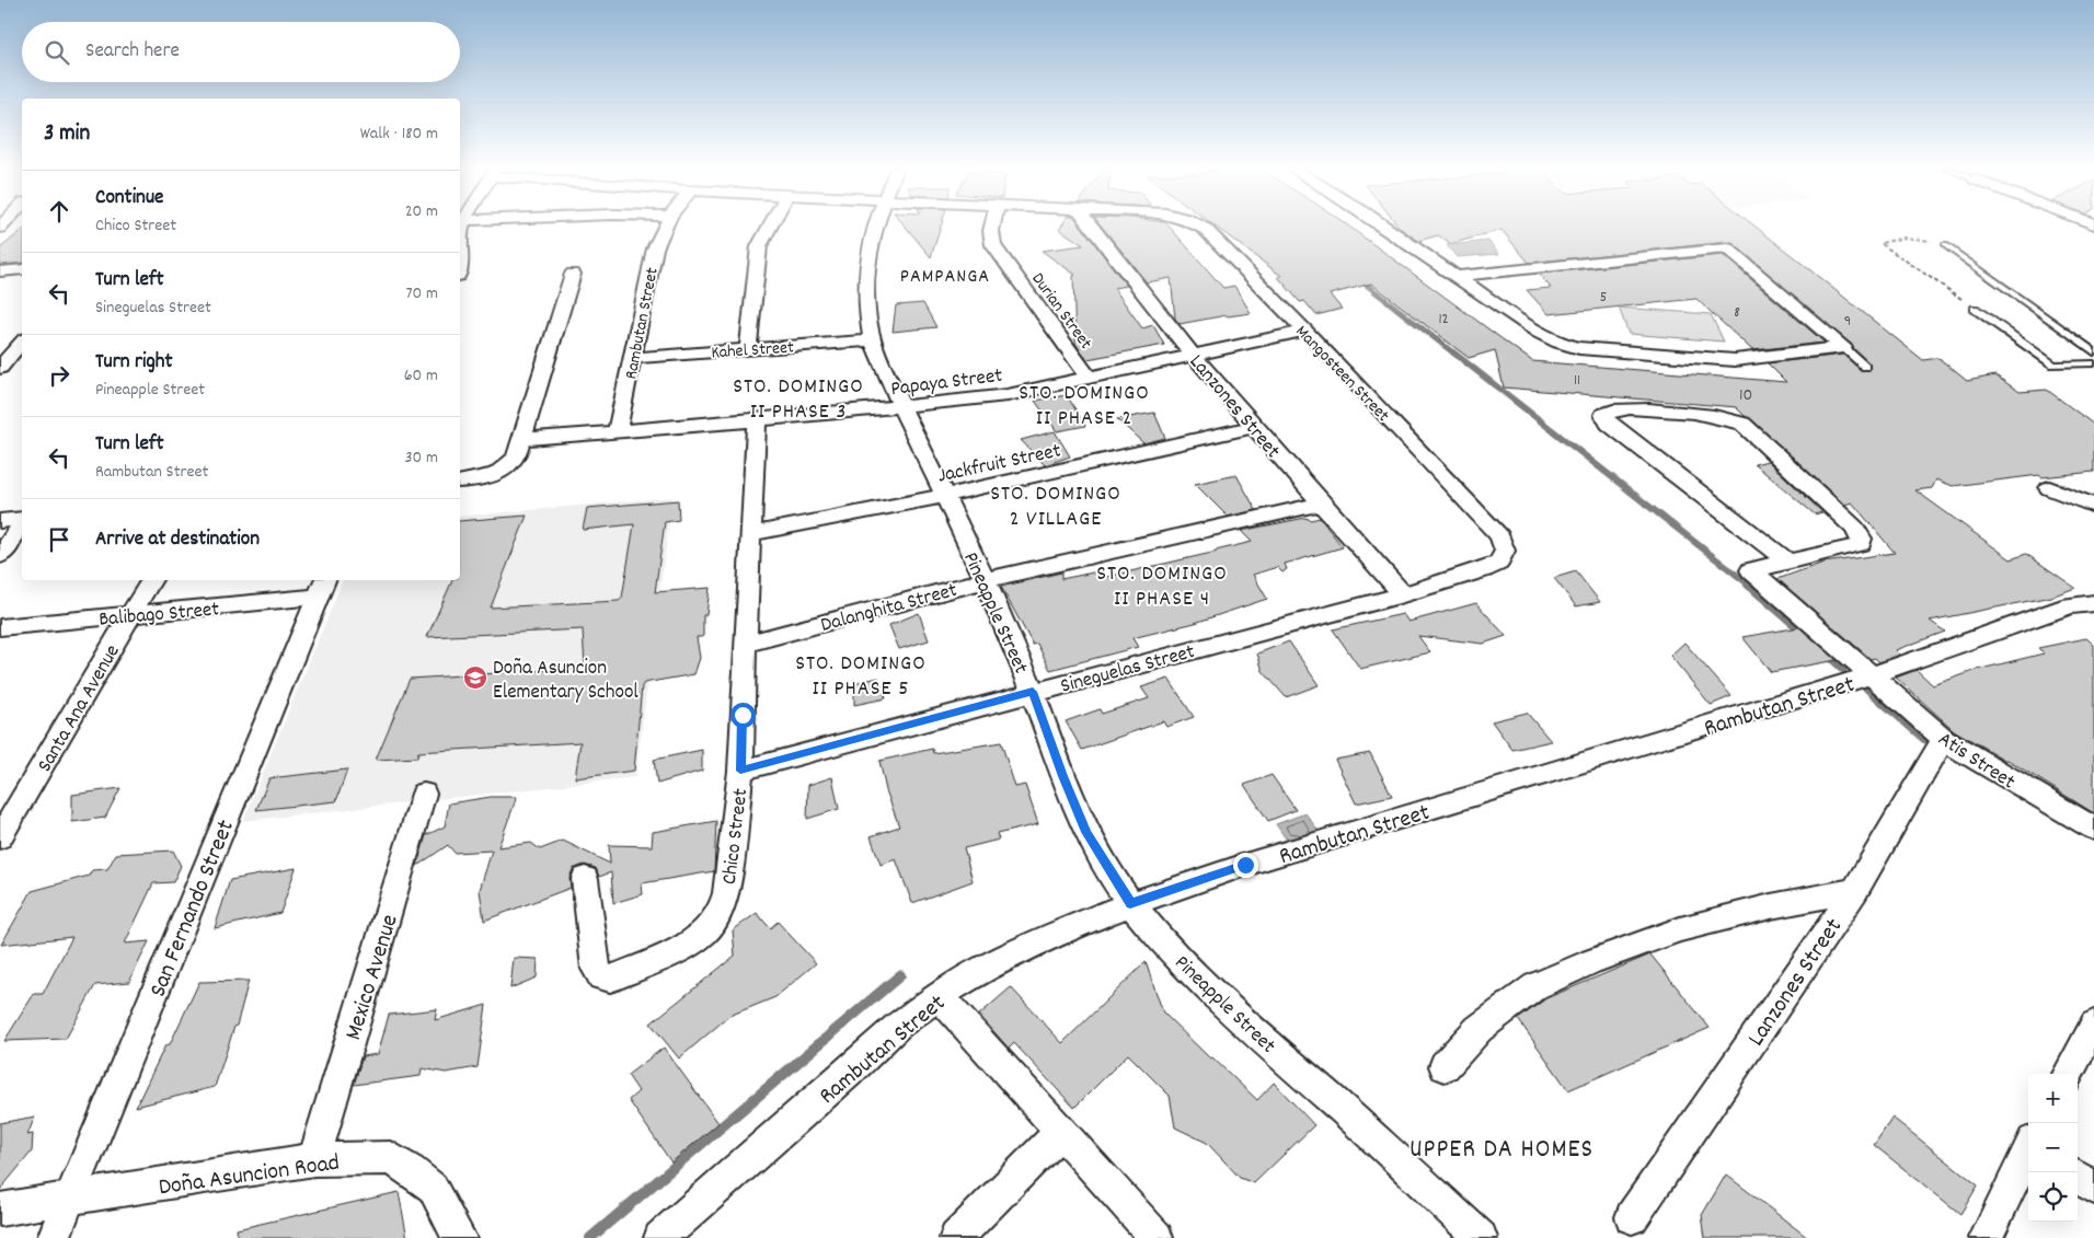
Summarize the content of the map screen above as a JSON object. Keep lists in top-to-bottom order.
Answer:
{
  "streets": {
    "street": [
      "Durian Street",
      "Rambutan Street",
      "Kahel Street",
      "Mangosteen Street",
      "Papaya Street",
      "Lanzones Street",
      "Jackfruit Street",
      "Dalanghita Street",
      "Balibago Street",
      "Pineapple Street",
      "Sineguelas Street",
      "Santa Ana Avenue",
      "Atis Street",
      "Chico Street",
      "San Fernando Street",
      "Mexico Avenue",
      "Doña Asuncion Road"
    ]
  },
  "crossings": [
    ["Durian Street", "Papaya Street"],
    ["Rambutan Street", "Kahel Street"],
    ["Rambutan Street", "Papaya Street"],
    ["Rambutan Street", "Pineapple Street"],
    ["Rambutan Street", "Atis Street"],
    ["Kahel Street", "Pineapple Street"],
    ["Mangosteen Street", "Papaya Street"],
    ["Mangosteen Street", "Sineguelas Street"],
    ["Papaya Street", "Lanzones Street"],
    ["Papaya Street", "Pineapple Street"],
    ["Papaya Street", "Chico Street"],
    ["Lanzones Street", "Jackfruit Street"],
    ["Lanzones Street", "Dalanghita Street"],
    ["Lanzones Street", "Sineguelas Street"],
    ["Lanzones Street", "Atis Street"],
    ["Jackfruit Street", "Pineapple Street"],
    ["Jackfruit Street", "Chico Street"],
    ["Dalanghita Street", "Pineapple Street"],
    ["Dalanghita Street", "Chico Street"],
    ["Balibago Street", "Santa Ana Avenue"],
    ["Balibago Street", "San Fernando Street"],
    ["Pineapple Street", "Sineguelas Street"],
    ["Sineguelas Street", "Chico Street"],
    ["San Fernando Street", "Doña Asuncion Road"],
    ["Mexico Avenue", "Doña Asuncion Road"]
  ],
  "districts": [
    "PAMPANGA",
    "STO. DOMINGO II PHASE 3",
    "STO. DOMINGO II PHASE 2",
    "STO. DOMINGO 2 VILLAGE",
    "STO. DOMINGO II PHASE 4",
    "STO. DOMINGO II PHASE 5",
    "UPPER DA HOMES"
  ],
  "places": {
    "school or university": ["Doña Asuncion Elementary School"]
  },
  "house_numbers": [
    "5",
    "8",
    "12",
    "9",
    "11",
    "10"
  ],
  "page": {
    "search": "Search here",
    "heading": ["3 min", "Walk · 180 m"],
    "list": [
      ["Continue", "Chico Street", "20 m"],
      ["Turn left", "Sineguelas Street", "70 m"],
      ["Turn right", "Pineapple Street", "60 m"],
      ["Turn left", "Rambutan Street", "30 m"],
      "Arrive at destination"
    ],
    "map_buttons": ["+", "−"]
  }
}
